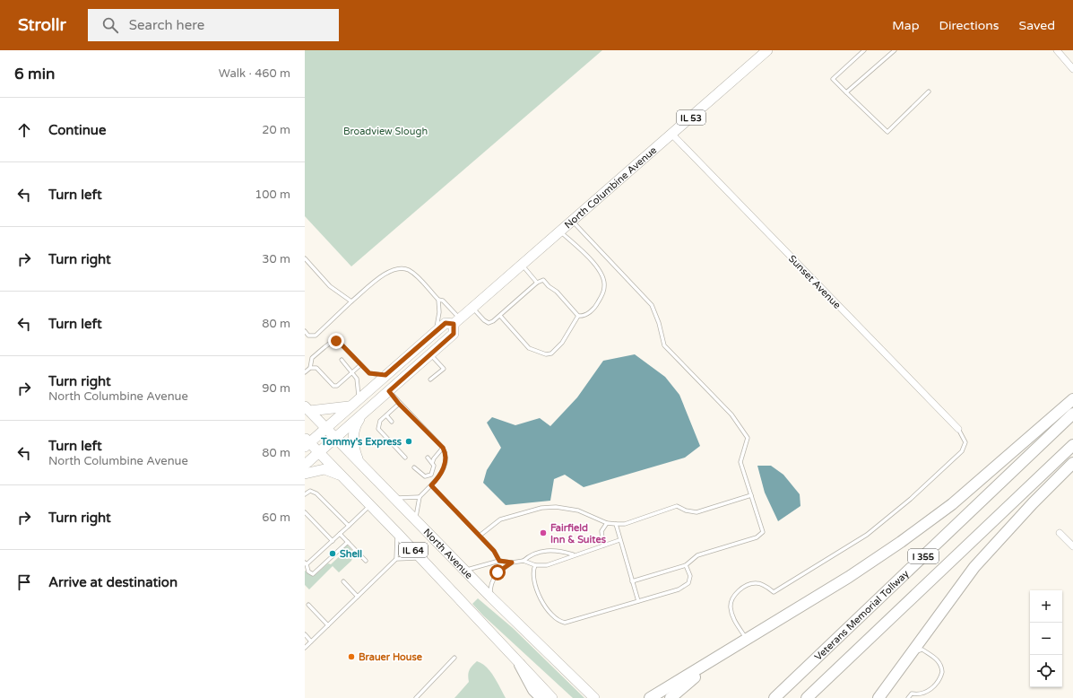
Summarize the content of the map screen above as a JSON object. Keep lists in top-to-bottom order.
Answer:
{
  "streets": {
    "highway": ["I 355", "Veterans Memorial Tollway"],
    "main road": [
      "IL 53",
      "North Columbine Avenue",
      "IL 64",
      "North Avenue"
    ],
    "street": ["Sunset Avenue"]
  },
  "crossings": [
    ["IL 53", "North Columbine Avenue"],
    ["IL 53", "IL 64"],
    ["IL 53", "North Avenue"],
    ["North Columbine Avenue", "Sunset Avenue"],
    ["North Columbine Avenue", "North Avenue"]
  ],
  "parks": ["Broadview Slough"],
  "places": [
    "Tommy's Express",
    "Fairfield Inn & Suites",
    "Shell",
    "Brauer House"
  ],
  "page": {
    "header": "Strollr",
    "search": "Search here",
    "nav": ["Map", "Directions", "Saved"],
    "heading": ["6 min", "Walk · 460 m"],
    "list": [
      ["Continue", "20 m"],
      ["Turn left", "100 m"],
      ["Turn right", "30 m"],
      ["Turn left", "80 m"],
      ["Turn right", "North Columbine Avenue", "90 m"],
      ["Turn left", "North Columbine Avenue", "80 m"],
      ["Turn right", "60 m"],
      "Arrive at destination"
    ],
    "map_buttons": ["+", "−"]
  }
}
